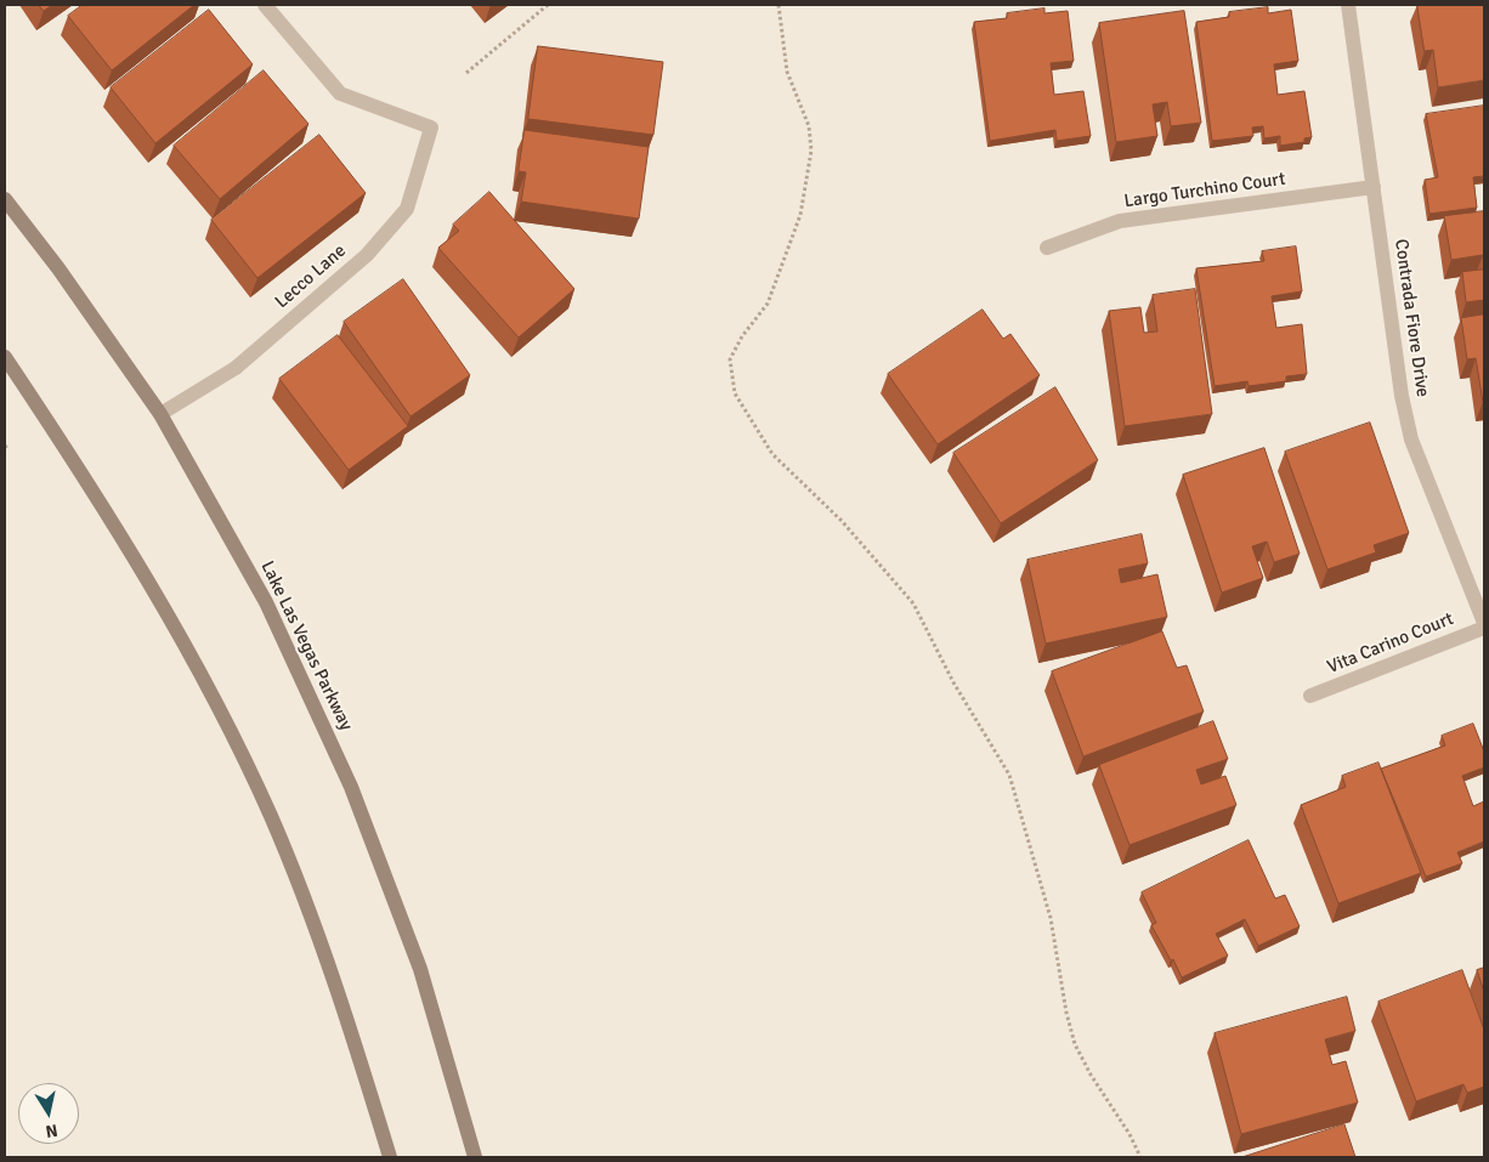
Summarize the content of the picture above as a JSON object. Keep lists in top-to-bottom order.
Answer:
{
  "streets": {
    "main road": ["Lake Las Vegas Parkway"],
    "street": [
      "Largo Turchino Court",
      "Lecco Lane",
      "Contrada Fiore Drive",
      "Vita Carino Court"
    ]
  },
  "crossings": [
    ["Largo Turchino Court", "Contrada Fiore Drive"],
    ["Lecco Lane", "Lake Las Vegas Parkway"],
    ["Contrada Fiore Drive", "Vita Carino Court"]
  ],
  "north": "bottom"
}
